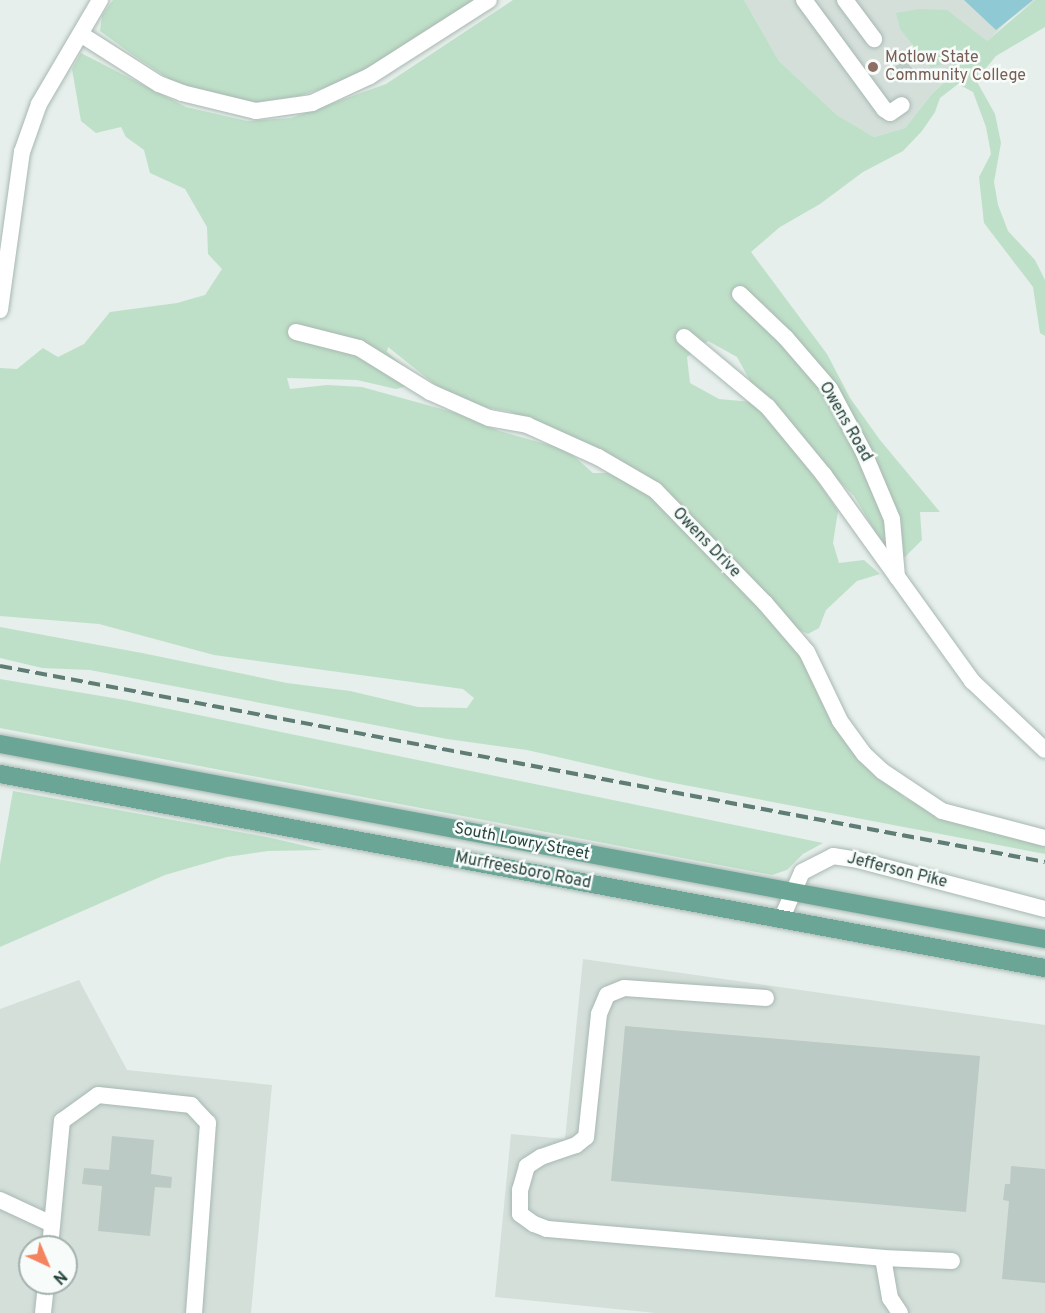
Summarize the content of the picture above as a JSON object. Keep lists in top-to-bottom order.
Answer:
{
  "streets": {
    "main road": ["South Lowry Street", "Murfreesboro Road"],
    "street": ["Owens Road", "Owens Drive", "Jefferson Pike"]
  },
  "crossings": [
    ["South Lowry Street", "Jefferson Pike"],
    ["Murfreesboro Road", "Jefferson Pike"]
  ],
  "places": ["Motlow State Community College"],
  "north": "bottom right"
}
